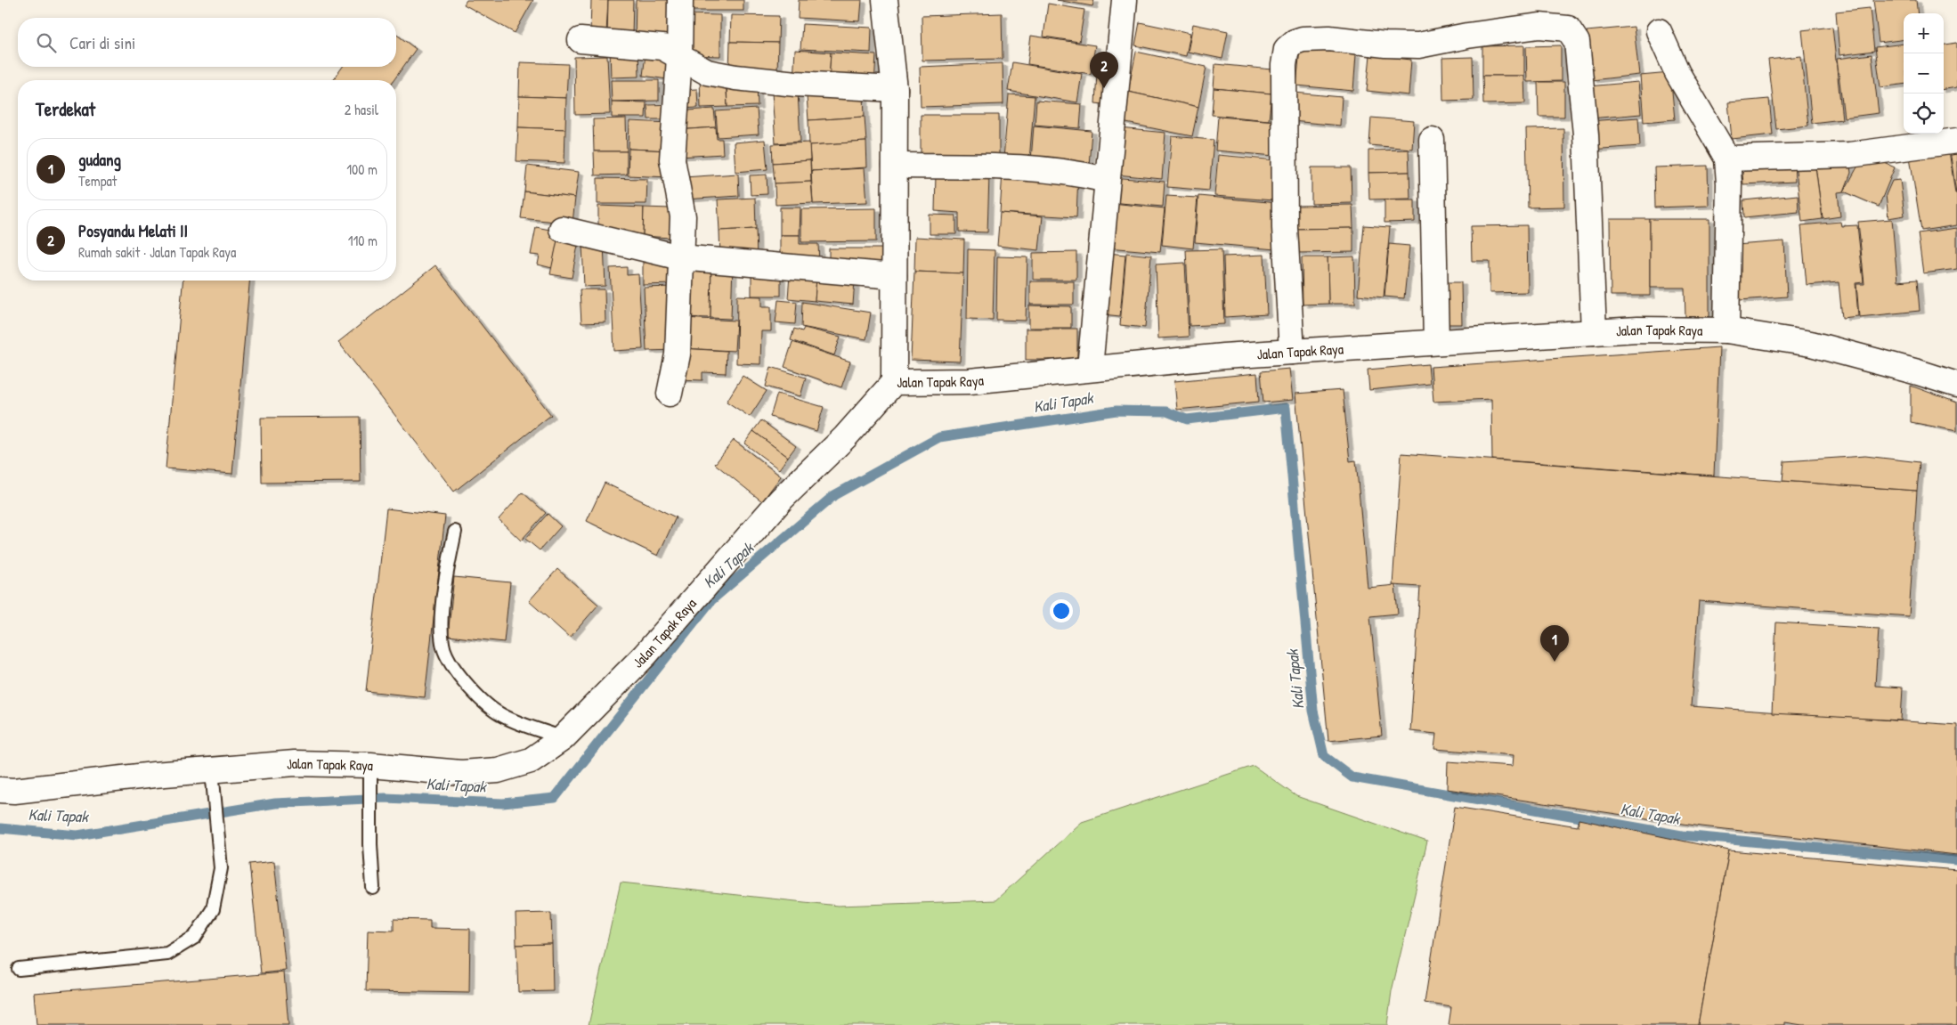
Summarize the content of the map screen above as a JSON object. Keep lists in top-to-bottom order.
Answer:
{
  "streets": {
    "street": ["Jalan Tapak Raya"]
  },
  "water": ["Kali Tapak"],
  "page": {
    "map_buttons": ["+", "−"],
    "search": "Cari di sini",
    "pins": ["2", "1"],
    "heading": ["Terdekat", "2 hasil"],
    "list": [
      {
        "mark": "1",
        "name": "gudang",
        "note": "Tempat",
        "value": "100 m"
      },
      {
        "mark": "2",
        "name": "Posyandu Melati II",
        "note": "Rumah sakit · Jalan Tapak Raya",
        "value": "110 m"
      }
    ]
  }
}
